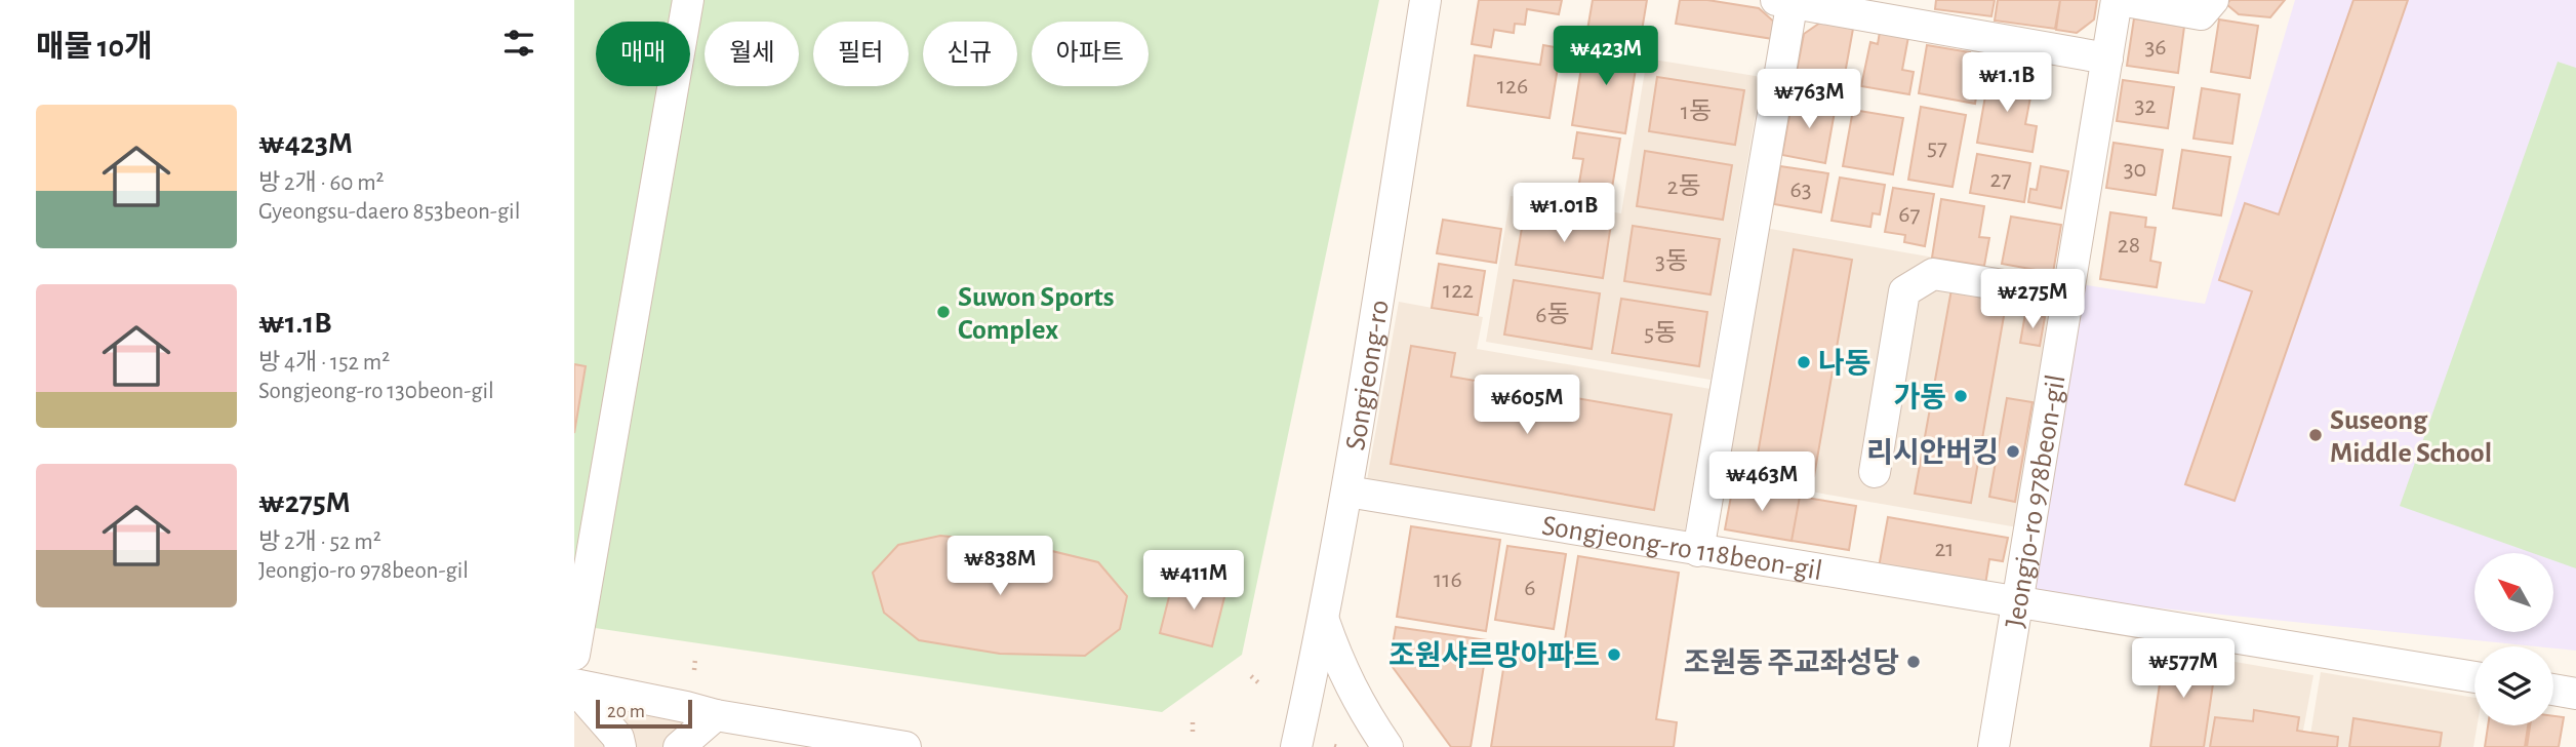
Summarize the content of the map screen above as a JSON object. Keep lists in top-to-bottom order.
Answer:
{
  "streets": {
    "street": ["Songjeong-ro", "Jeongjo-ro 978beon-gil", "Songjeong-ro 118beon-gil"]
  },
  "crossings": [
    ["Songjeong-ro", "Songjeong-ro 118beon-gil"],
    ["Jeongjo-ro 978beon-gil", "Songjeong-ro 118beon-gil"]
  ],
  "places": [
    "Suwon Sports Complex",
    "나동",
    "가동",
    "Suseong Middle School",
    "리시안버킹",
    "조원샤르망아파트",
    "조원동 주교좌성당"
  ],
  "house_numbers": [
    "36",
    "126",
    "32",
    "1동",
    "57",
    "30",
    "27",
    "2동",
    "63",
    "67",
    "28",
    "3동",
    "122",
    "6동",
    "5동",
    "21",
    "116",
    "6"
  ],
  "scale_bar": "20 m",
  "north": "top left",
  "page": {
    "heading": "매물 10개",
    "chip": [
      "매매",
      "월세",
      "필터",
      "신규",
      "아파트"
    ],
    "price": [
      "₩423M",
      "₩1.1B",
      "₩763M",
      "₩1.01B",
      "₩275M",
      "₩605M",
      "₩463M",
      "₩838M",
      "₩411M",
      "₩577M"
    ],
    "list": [
      {
        "name": "₩423M",
        "note": "방 2개 · 60 m² · Gyeongsu-daero 853beon-gil"
      },
      {
        "name": "₩1.1B",
        "note": "방 4개 · 152 m² · Songjeong-ro 130beon-gil"
      },
      {
        "name": "₩275M",
        "note": "방 2개 · 52 m² · Jeongjo-ro 978beon-gil"
      }
    ],
    "scale": "20 m"
  }
}
